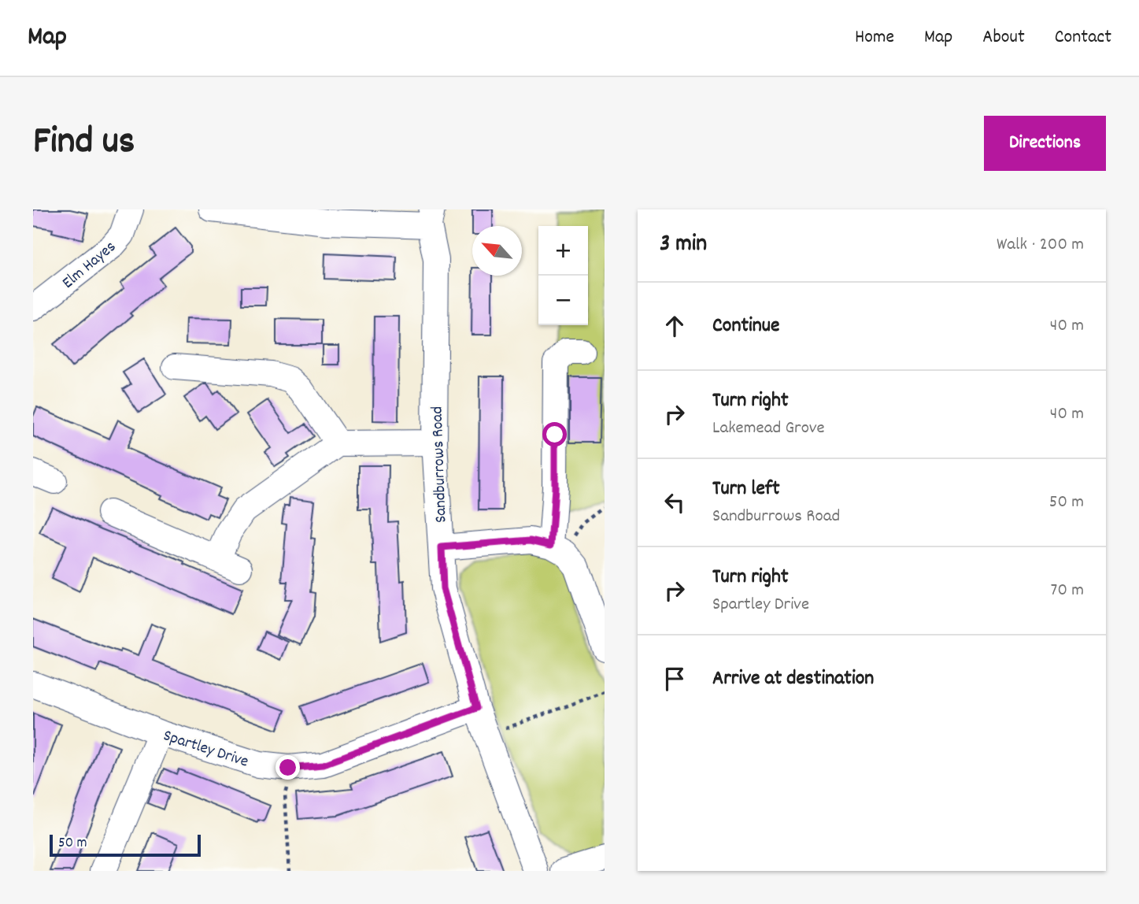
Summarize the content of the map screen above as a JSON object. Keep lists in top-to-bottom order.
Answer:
{
  "streets": {
    "street": ["Elm Hayes", "Sandburrows Road", "Spartley Drive"]
  },
  "crossings": [
    ["Sandburrows Road", "Spartley Drive"]
  ],
  "scale_bar": "50 m",
  "north": "top left",
  "page": {
    "header": "Map",
    "nav": [
      "Home",
      "Map",
      "About",
      "Contact"
    ],
    "title": "Find us",
    "buttons": "Directions",
    "heading": ["3 min", "Walk · 200 m"],
    "map_buttons": ["+", "−"],
    "list": [
      ["Continue", "40 m"],
      ["Turn right", "Lakemead Grove", "40 m"],
      ["Turn left", "Sandburrows Road", "50 m"],
      ["Turn right", "Spartley Drive", "70 m"],
      "Arrive at destination"
    ],
    "scale": "50 m"
  }
}
